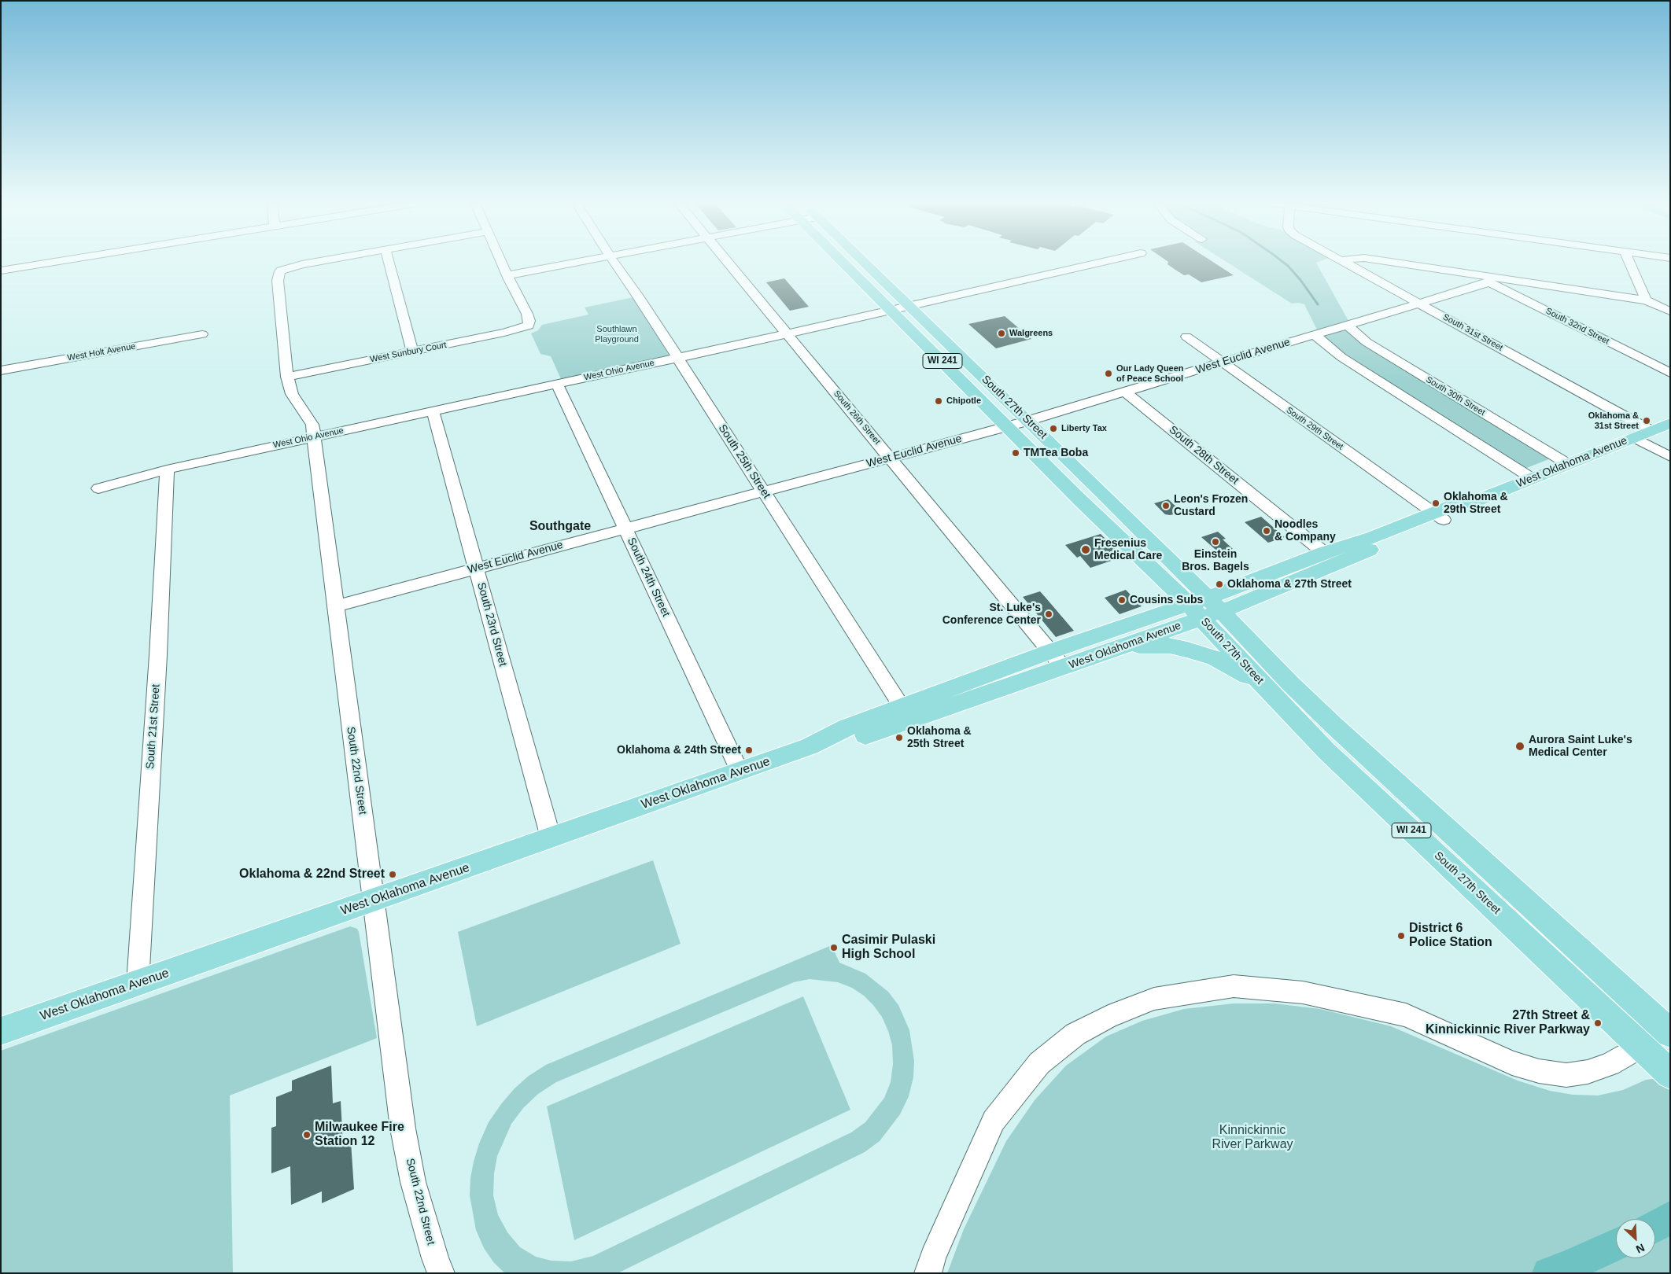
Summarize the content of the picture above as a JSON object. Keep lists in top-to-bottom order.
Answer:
{
  "streets": {
    "main road": ["WI 241", "South 27th Street", "West Oklahoma Avenue"],
    "street": [
      "South 32nd Street",
      "South 31st Street",
      "West Holt Avenue",
      "West Sunbury Court",
      "West Euclid Avenue",
      "West Ohio Avenue",
      "South 30th Street",
      "South 26th Street",
      "South 29th Street",
      "South 28th Street",
      "South 25th Street",
      "South 24th Street",
      "South 23rd Street",
      "South 21st Street",
      "South 22nd Street"
    ]
  },
  "crossings": [
    ["South 32nd Street", "West Euclid Avenue"],
    ["South 31st Street", "West Euclid Avenue"],
    ["South 31st Street", "West Oklahoma Avenue"],
    ["West Sunbury Court", "South 22nd Street"],
    ["West Euclid Avenue", "South 30th Street"],
    ["West Euclid Avenue", "South 27th Street"],
    ["West Euclid Avenue", "South 26th Street"],
    ["West Euclid Avenue", "South 29th Street"],
    ["West Euclid Avenue", "South 28th Street"],
    ["West Euclid Avenue", "South 25th Street"],
    ["West Euclid Avenue", "South 24th Street"],
    ["West Euclid Avenue", "South 23rd Street"],
    ["West Euclid Avenue", "South 22nd Street"],
    ["West Ohio Avenue", "South 27th Street"],
    ["West Ohio Avenue", "South 26th Street"],
    ["West Ohio Avenue", "South 25th Street"],
    ["West Ohio Avenue", "South 24th Street"],
    ["West Ohio Avenue", "South 23rd Street"],
    ["West Ohio Avenue", "South 21st Street"],
    ["West Ohio Avenue", "South 22nd Street"],
    ["South 30th Street", "West Oklahoma Avenue"],
    ["South 27th Street", "West Oklahoma Avenue"],
    ["South 26th Street", "West Oklahoma Avenue"],
    ["South 29th Street", "West Oklahoma Avenue"],
    ["South 28th Street", "West Oklahoma Avenue"],
    ["South 25th Street", "West Oklahoma Avenue"],
    ["West Oklahoma Avenue", "South 24th Street"],
    ["West Oklahoma Avenue", "South 23rd Street"],
    ["West Oklahoma Avenue", "South 21st Street"],
    ["West Oklahoma Avenue", "South 22nd Street"]
  ],
  "districts": ["Southgate"],
  "parks": ["Southlawn Playground", "Kinnickinnic River Parkway"],
  "places": [
    "Walgreens",
    "Our Lady Queen of Peace School",
    "Chipotle",
    "Oklahoma & 31st Street",
    "Liberty Tax",
    "TMTea Boba",
    "Oklahoma & 29th Street",
    "Leon's Frozen Custard",
    "Noodles & Company",
    "Einstein Bros. Bagels",
    "Fresenius Medical Care",
    "Oklahoma & 27th Street",
    "Cousins Subs",
    "St. Luke's Conference Center",
    "Oklahoma & 25th Street",
    "Aurora Saint Luke's Medical Center",
    "Oklahoma & 24th Street",
    "Oklahoma & 22nd Street",
    "District 6 Police Station",
    "Casimir Pulaski High School",
    "27th Street & Kinnickinnic River Parkway",
    "Milwaukee Fire Station 12"
  ],
  "north": "bottom right"
}
